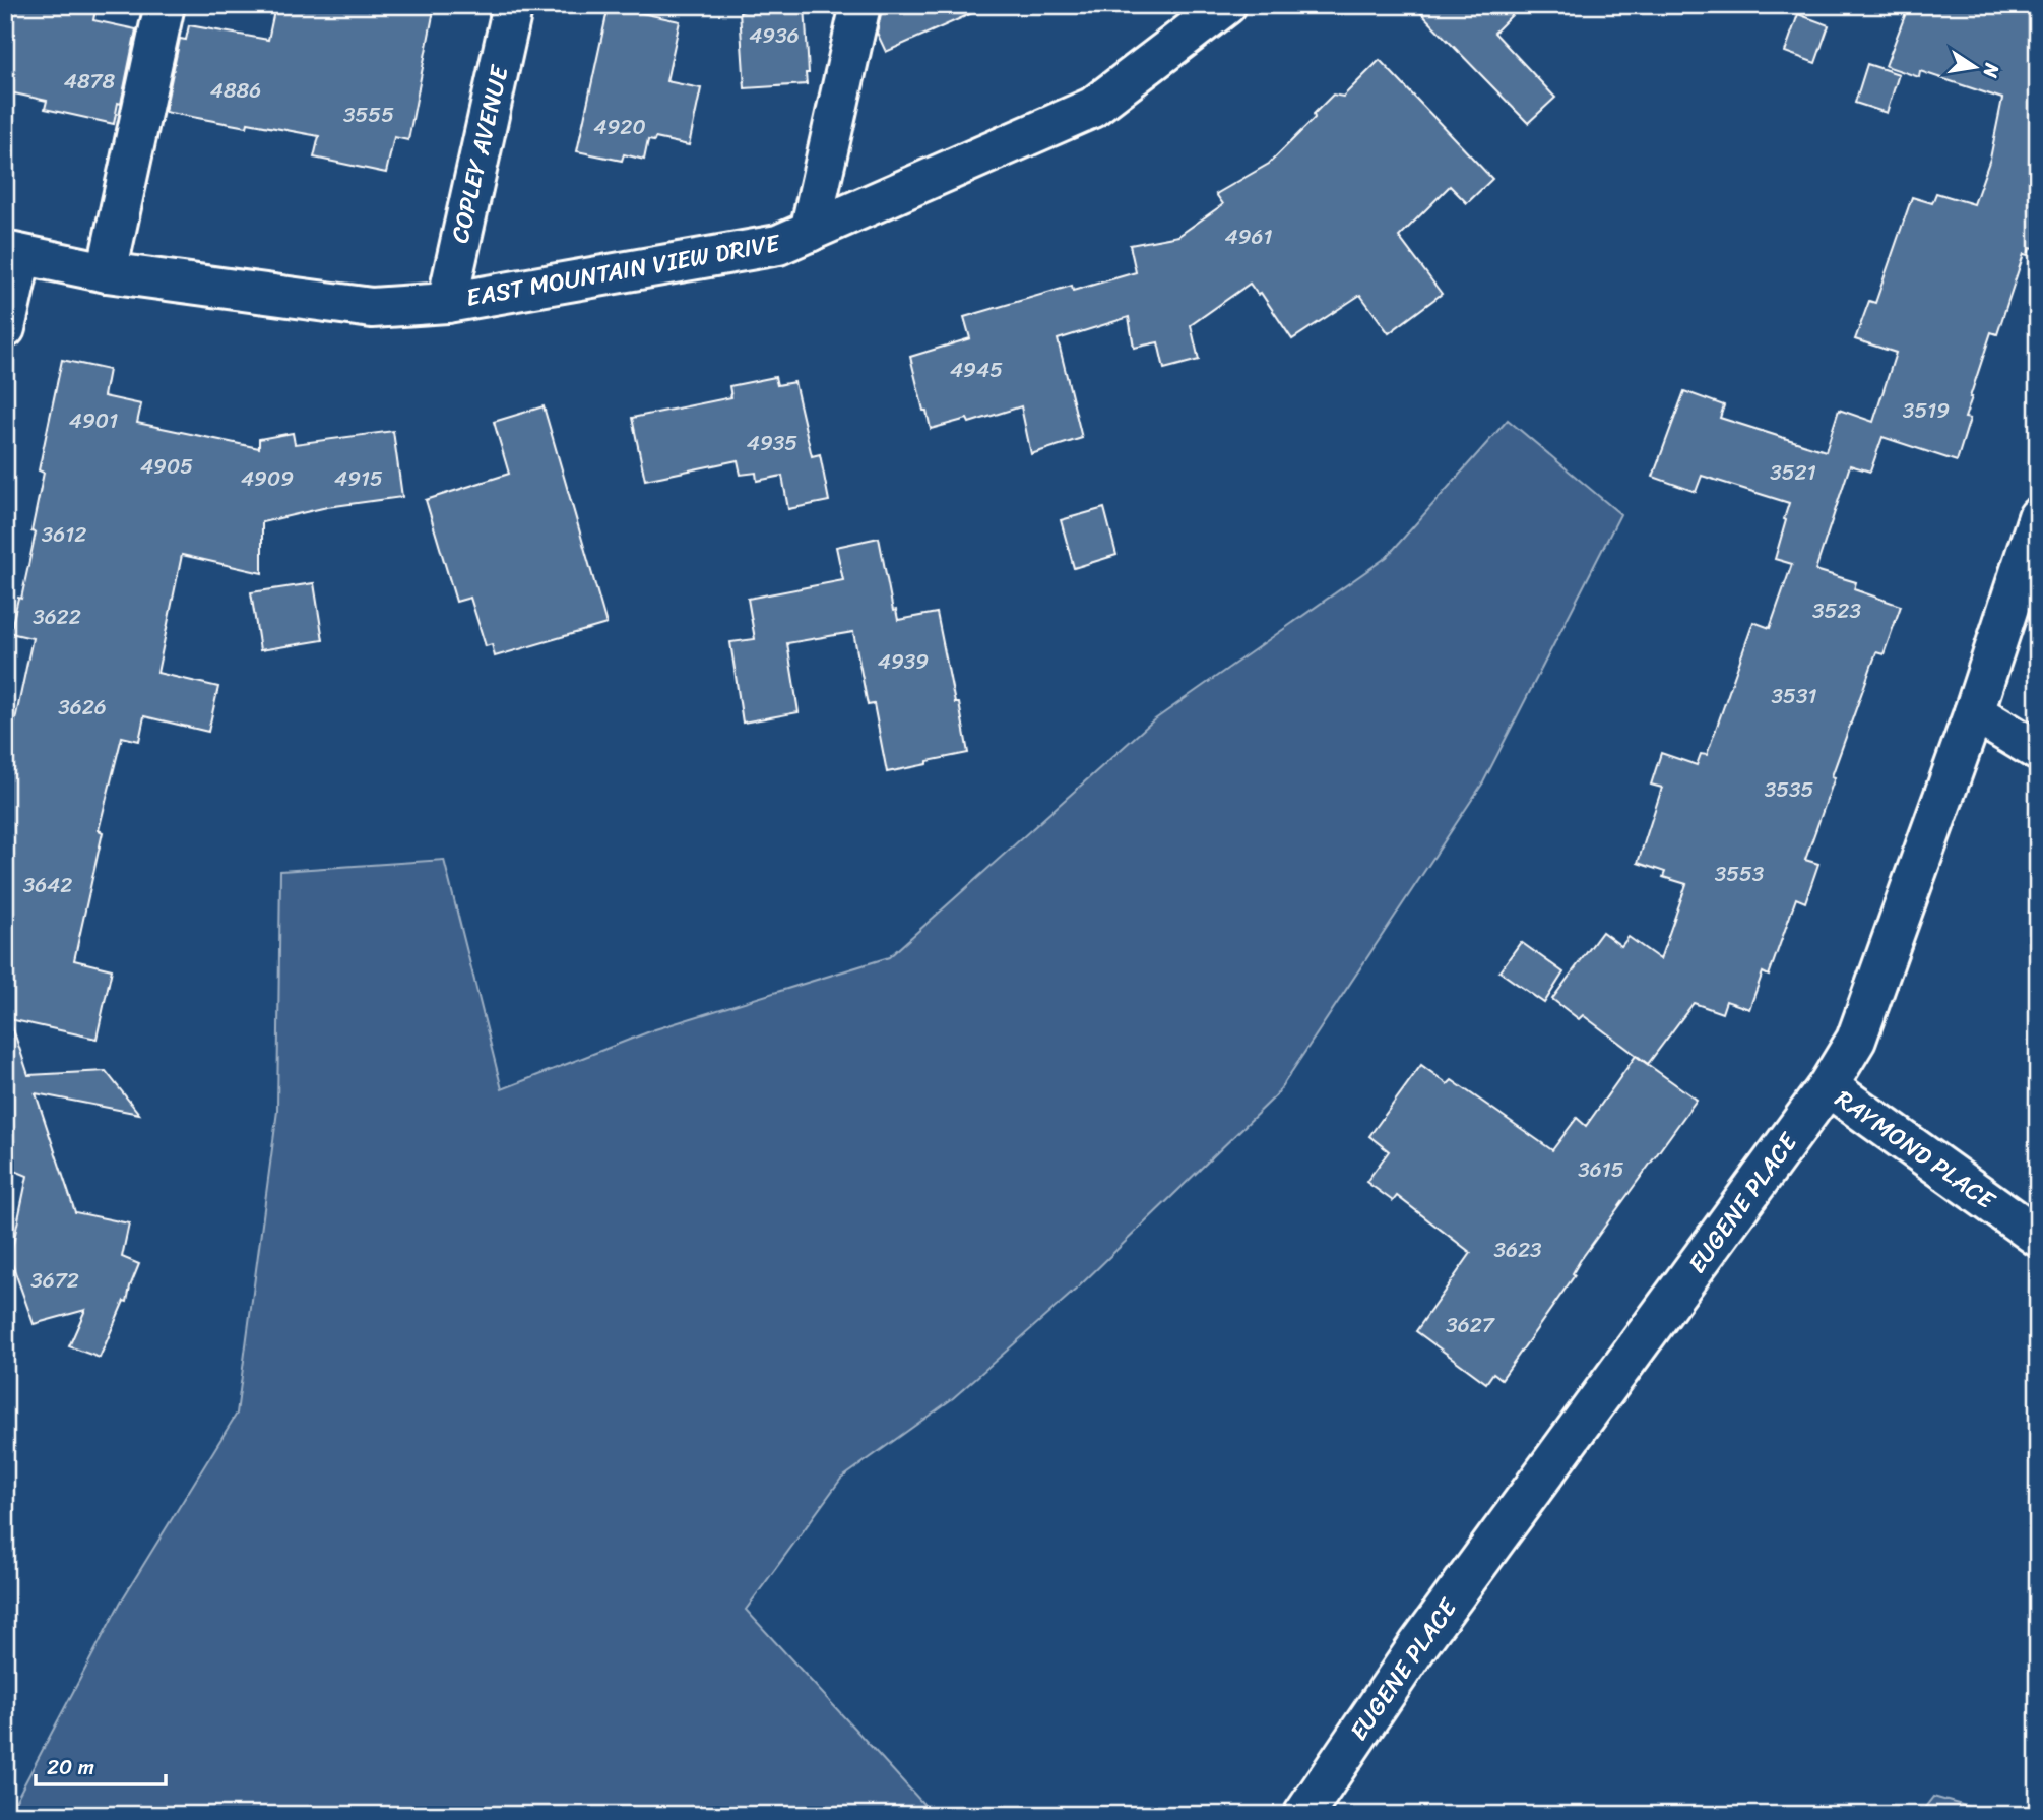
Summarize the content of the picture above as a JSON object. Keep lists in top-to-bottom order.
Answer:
{
  "streets": {
    "street": [
      "COPLEY AVENUE",
      "EAST MOUNTAIN VIEW DRIVE",
      "RAYMOND PLACE",
      "EUGENE PLACE"
    ]
  },
  "crossings": [
    ["COPLEY AVENUE", "EAST MOUNTAIN VIEW DRIVE"],
    ["RAYMOND PLACE", "EUGENE PLACE"]
  ],
  "house_numbers": [
    "4936",
    "4878",
    "4886",
    "3555",
    "4920",
    "4961",
    "4945",
    "3519",
    "4901",
    "4935",
    "4905",
    "3521",
    "4909",
    "4915",
    "3612",
    "3523",
    "3622",
    "4939",
    "3531",
    "3626",
    "3535",
    "3553",
    "3642",
    "3615",
    "3623",
    "3672",
    "3627"
  ],
  "scale_bar": "20 m",
  "north": "right"
}
